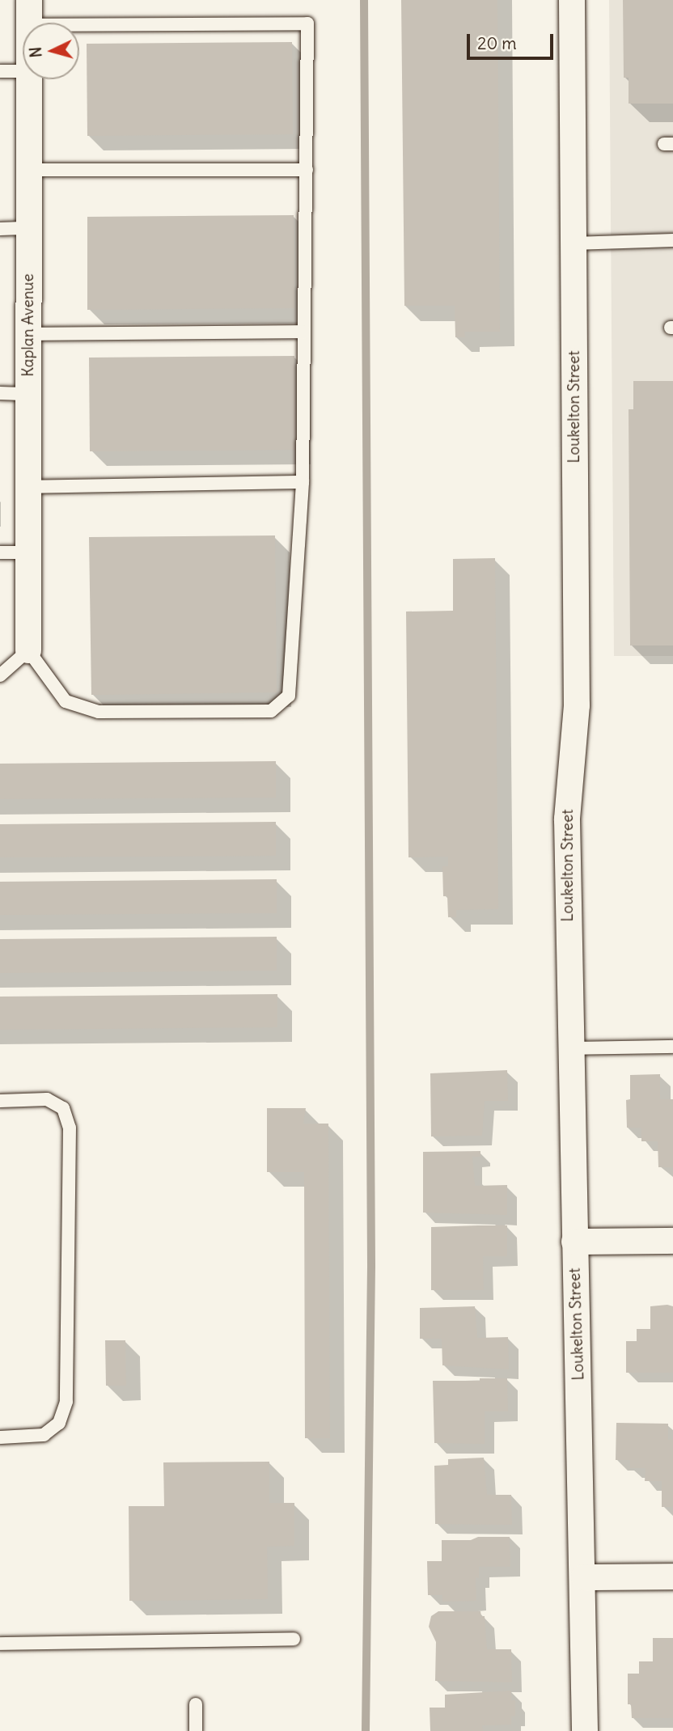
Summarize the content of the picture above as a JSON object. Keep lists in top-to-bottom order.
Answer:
{
  "streets": {
    "street": ["Kaplan Avenue", "Loukelton Street"]
  },
  "scale_bar": "20 m",
  "north": "left"
}
